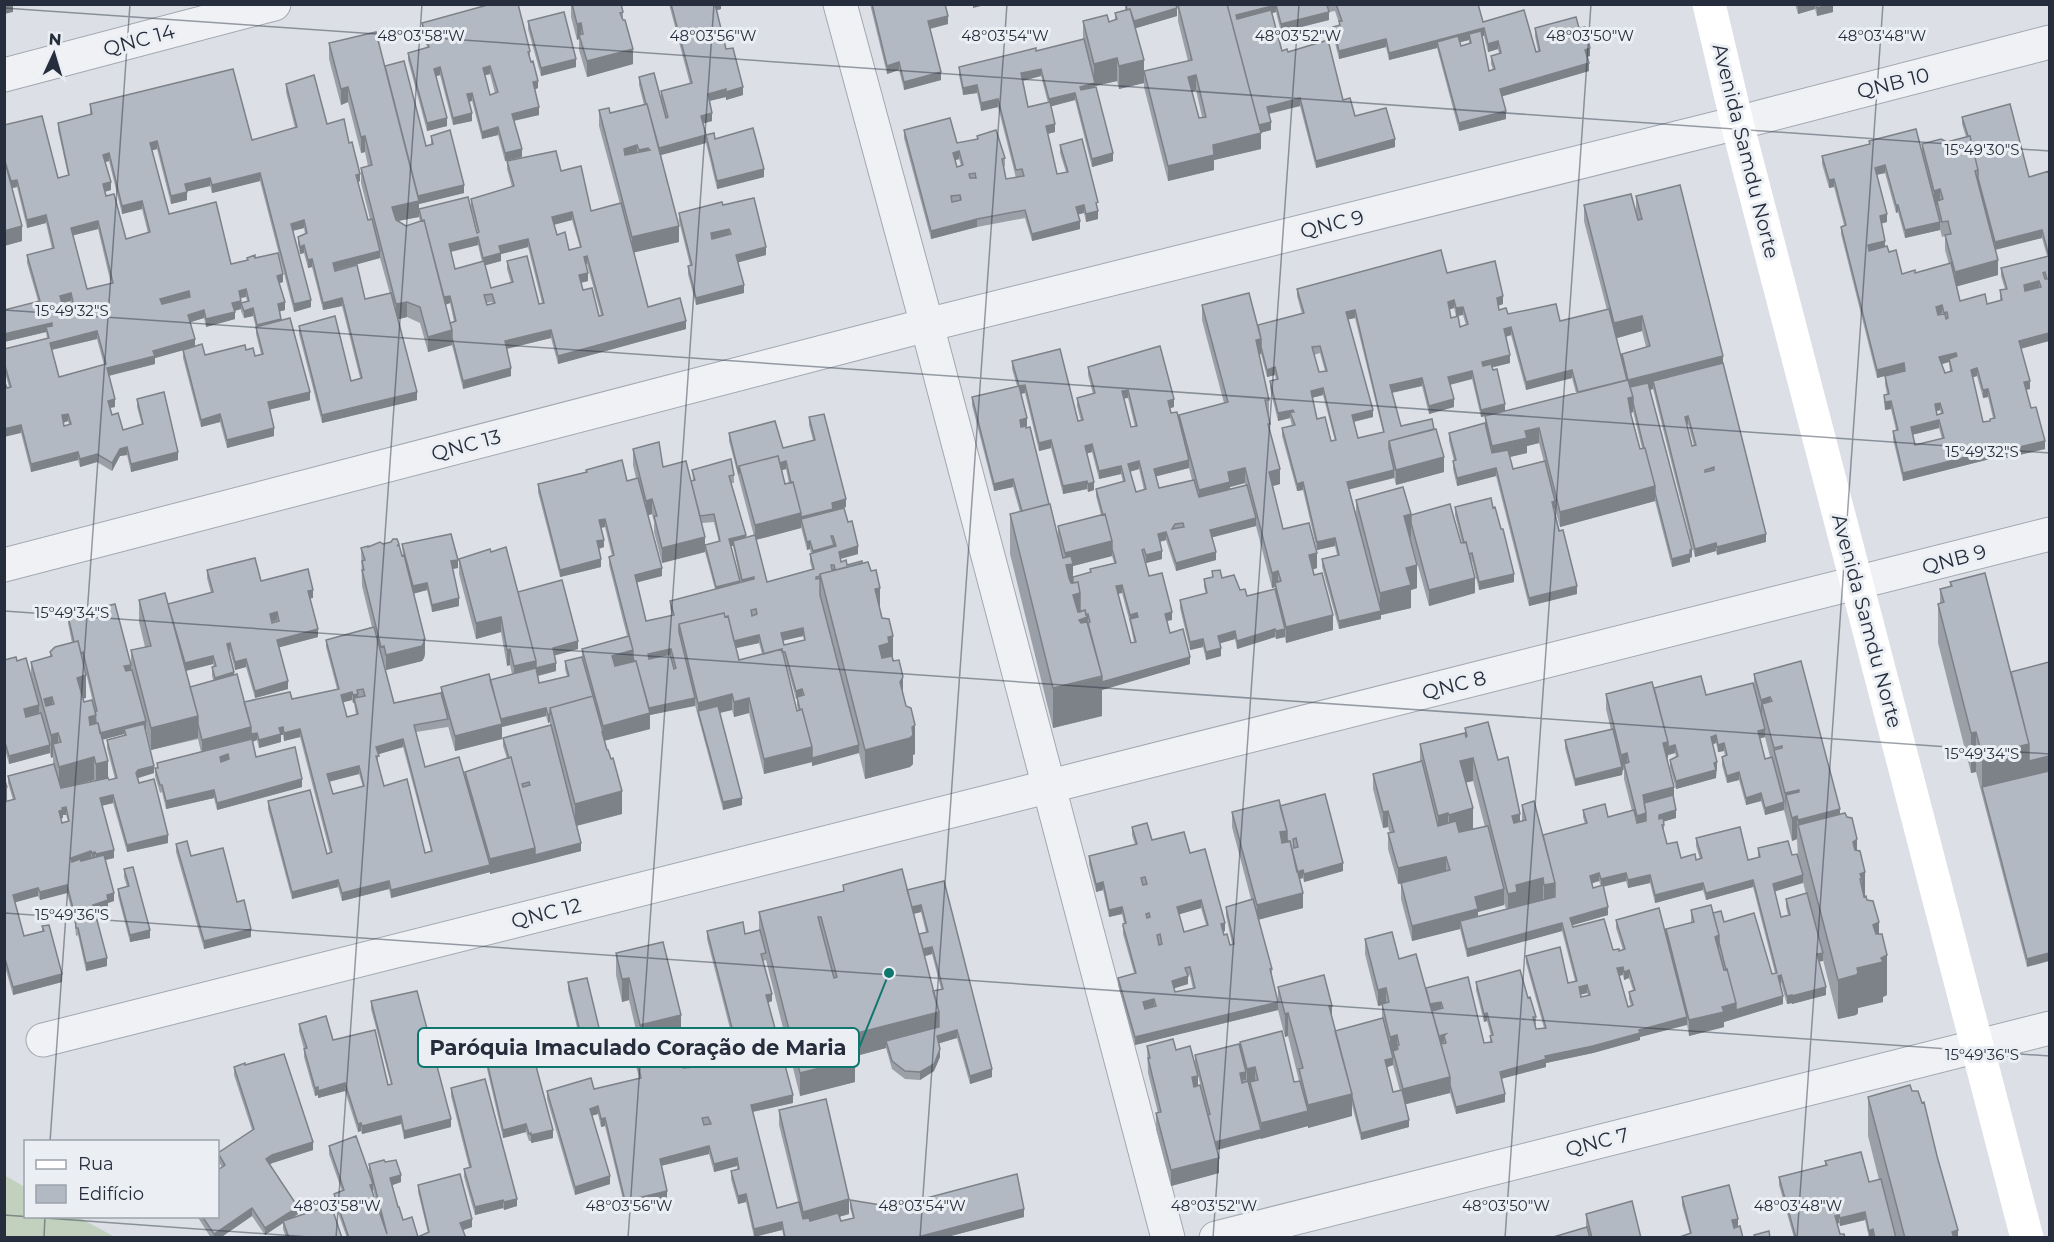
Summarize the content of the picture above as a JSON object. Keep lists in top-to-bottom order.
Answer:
{
  "streets": {
    "main road": ["Avenida Samdu Norte"],
    "street": [
      "QNC 14",
      "QNB 10",
      "QNC 9",
      "QNC 13",
      "QNB 9",
      "QNC 8",
      "QNC 12",
      "QNC 7"
    ]
  },
  "crossings": [
    ["QNB 10", "Avenida Samdu Norte"],
    ["QNB 10", "QNC 9"],
    ["Avenida Samdu Norte", "QNC 9"],
    ["Avenida Samdu Norte", "QNB 9"],
    ["Avenida Samdu Norte", "QNC 8"],
    ["Avenida Samdu Norte", "QNC 7"],
    ["QNC 9", "QNC 13"],
    ["QNB 9", "QNC 8"],
    ["QNC 8", "QNC 12"]
  ],
  "places": ["Paróquia Imaculado Coração de Maria"],
  "legend": ["Rua", "Edifício"],
  "north": "top",
  "coordinates": [
    "48°03'58\"W",
    "48°03'56\"W",
    "48°03'54\"W",
    "48°03'52\"W",
    "48°03'50\"W",
    "48°03'48\"W",
    "15°49'30\"S",
    "15°49'32\"S",
    "15°49'34\"S",
    "15°49'36\"S"
  ]
}
